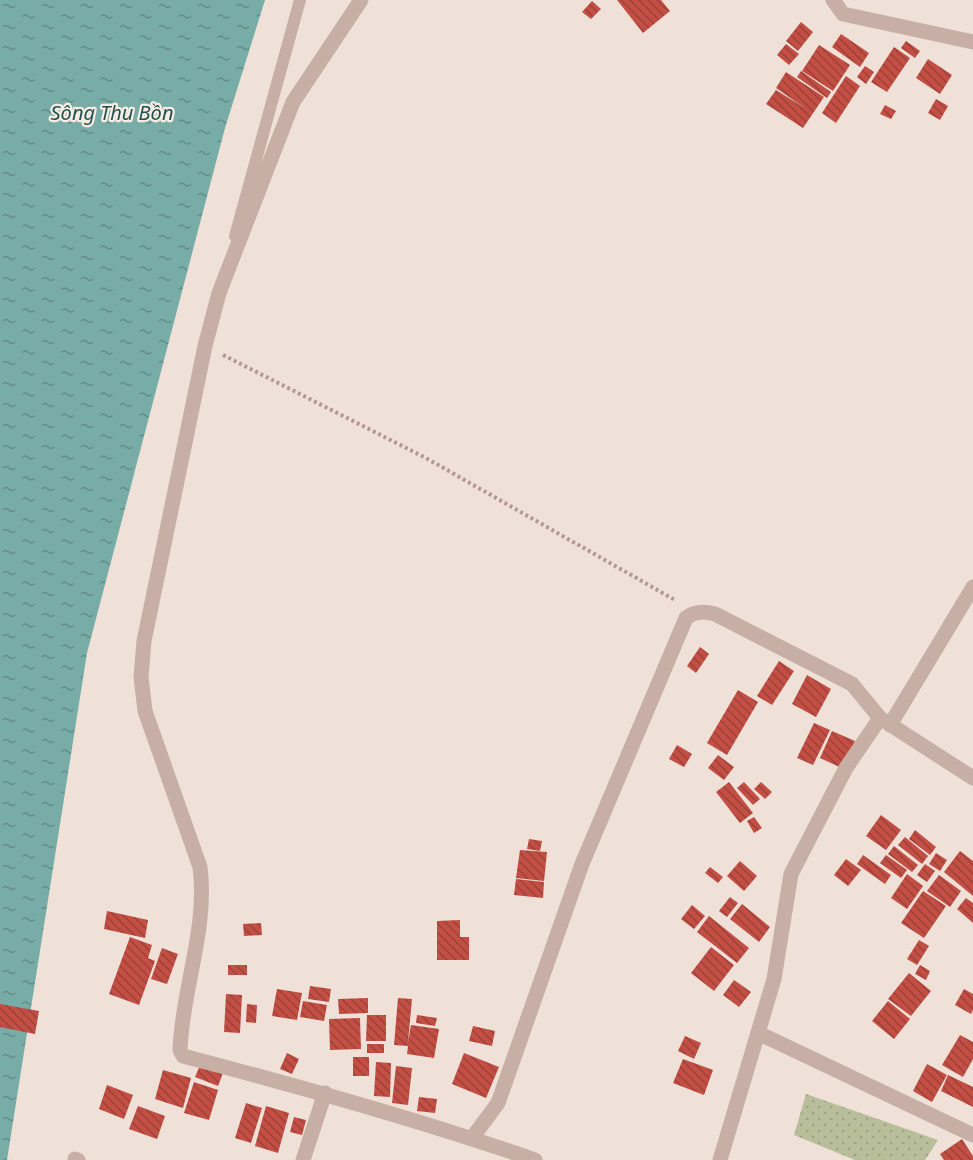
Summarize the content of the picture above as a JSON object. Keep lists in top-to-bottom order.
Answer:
{
  "water": ["Sông Thu Bồn"]
}
